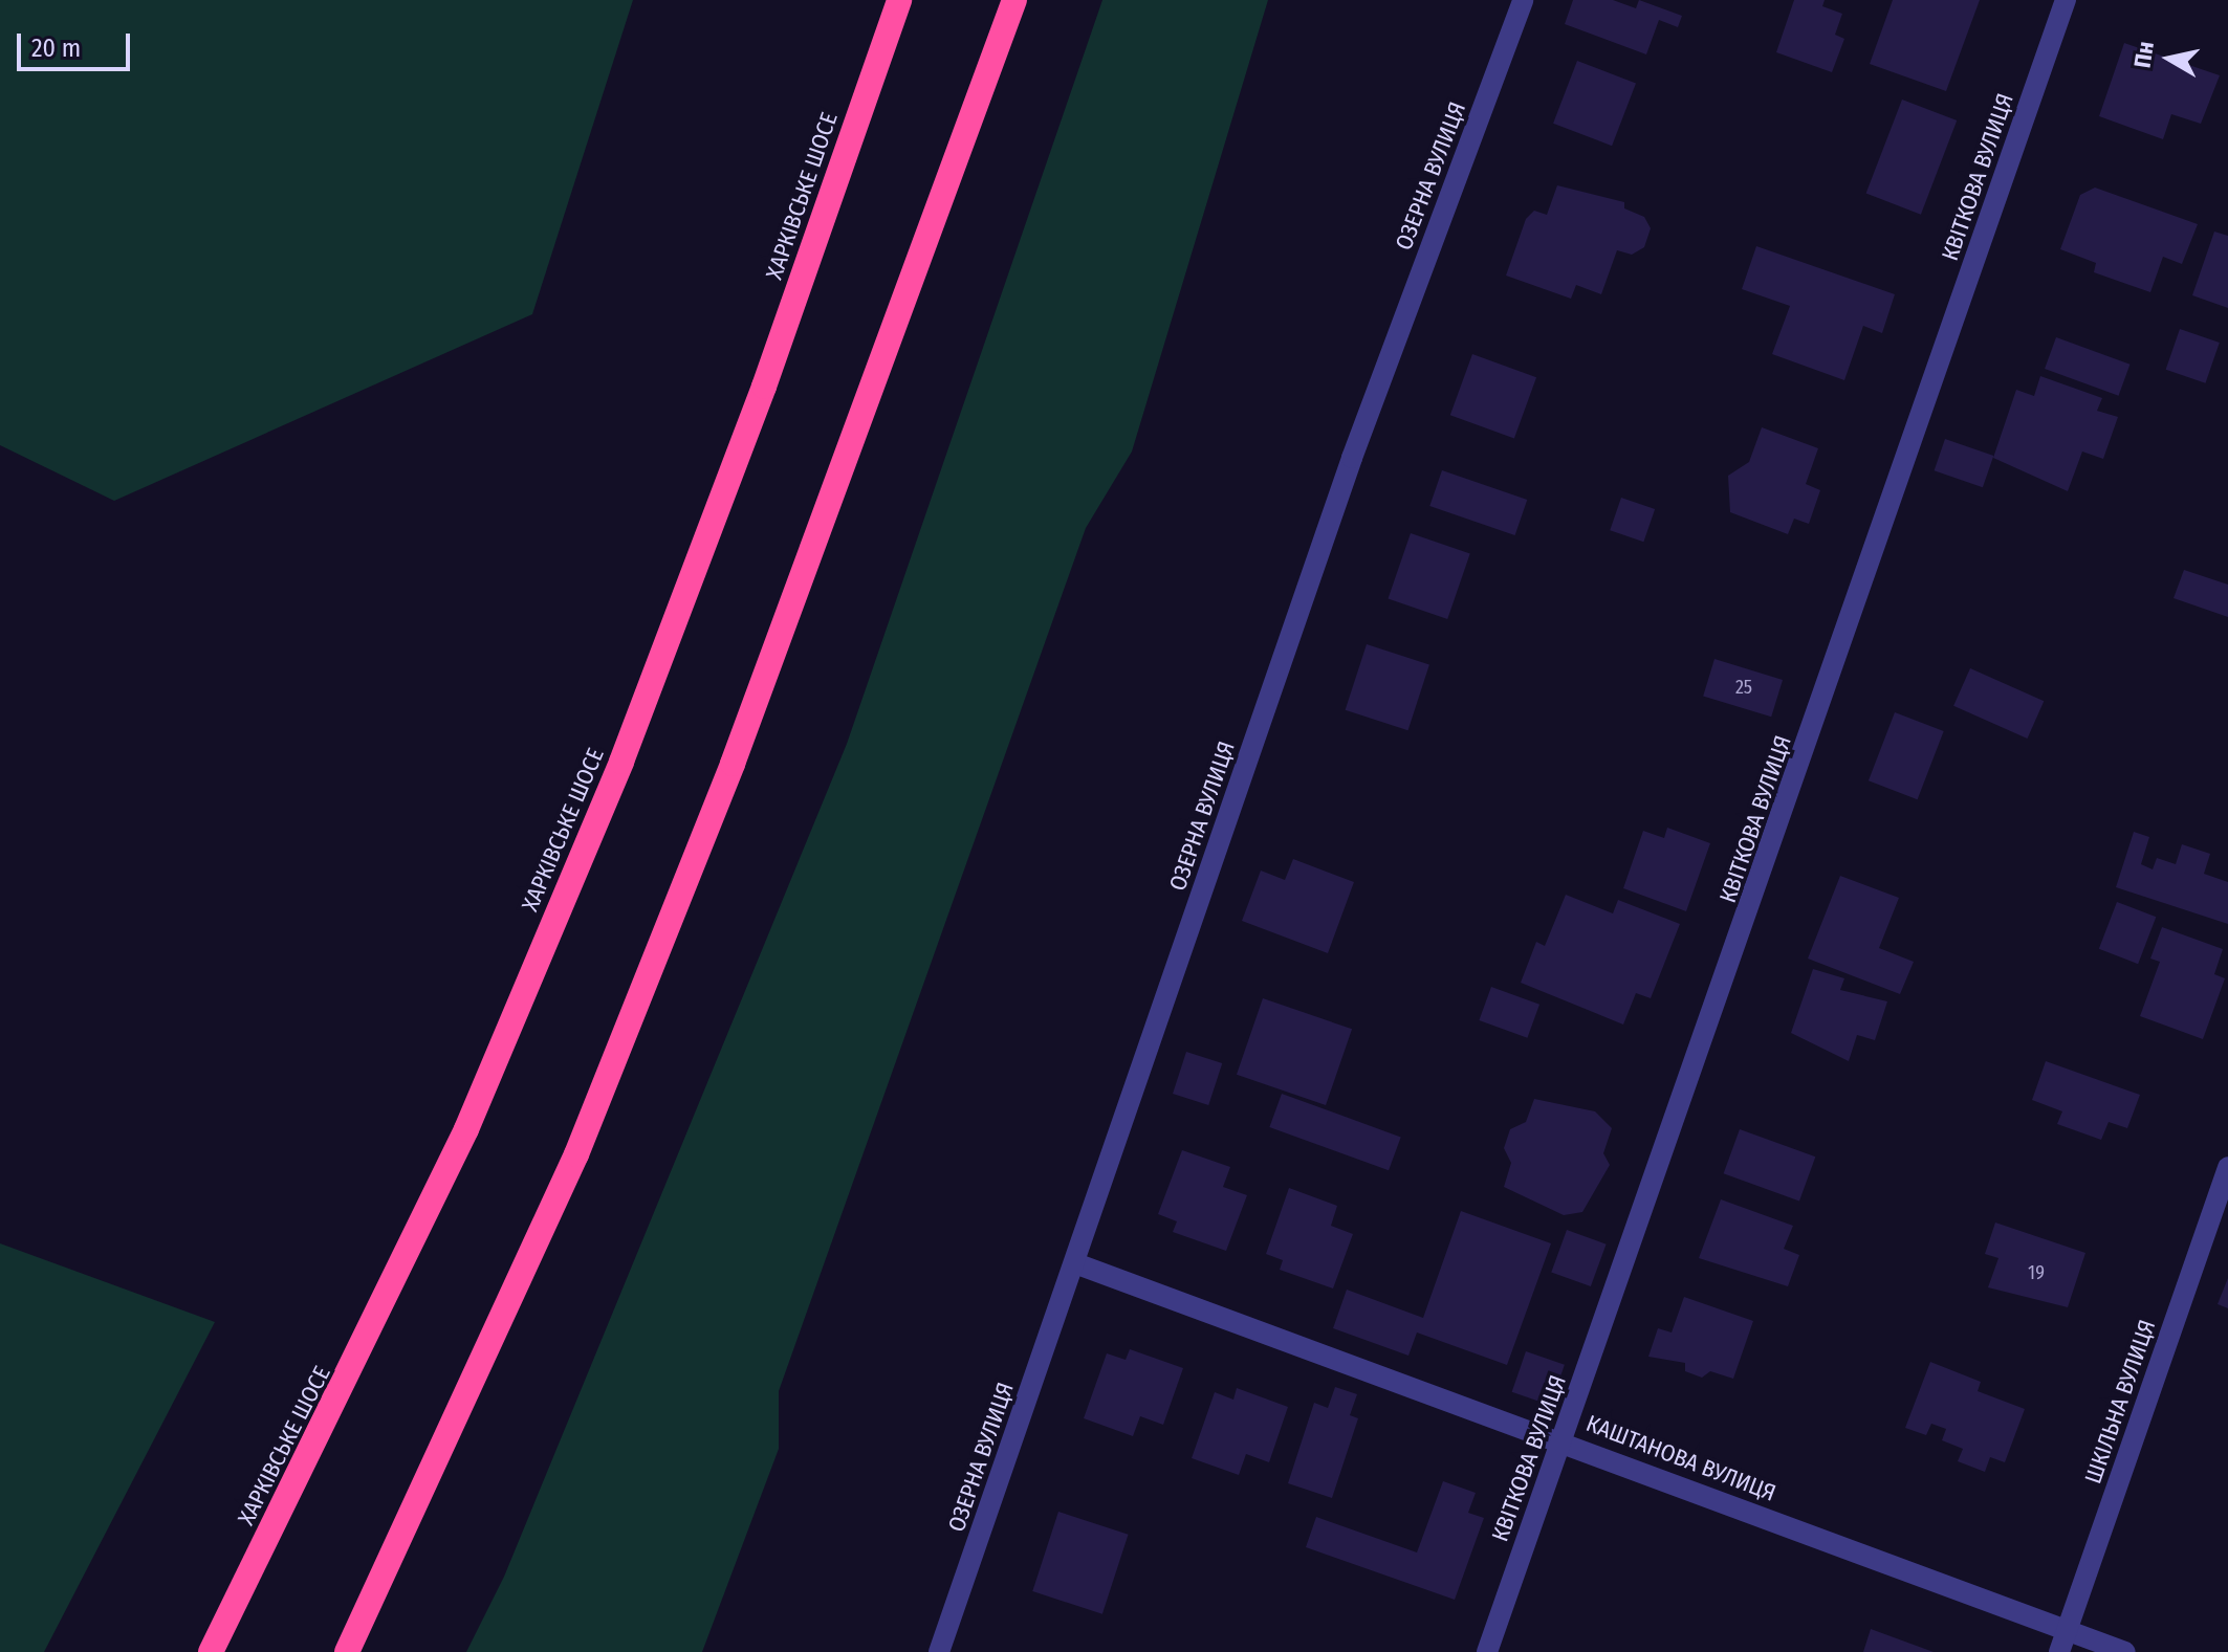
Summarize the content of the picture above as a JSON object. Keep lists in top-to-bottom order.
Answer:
{
  "streets": {
    "highway": ["ХАРКІВСЬКЕ ШОСЕ"],
    "street": [
      "ОЗЕРНА ВУЛИЦЯ",
      "КВІТКОВА ВУЛИЦЯ",
      "ШКІЛЬНА ВУЛИЦЯ",
      "КАШТАНОВА ВУЛИЦЯ"
    ]
  },
  "crossings": [
    ["ОЗЕРНА ВУЛИЦЯ", "КАШТАНОВА ВУЛИЦЯ"],
    ["КВІТКОВА ВУЛИЦЯ", "КАШТАНОВА ВУЛИЦЯ"],
    ["ШКІЛЬНА ВУЛИЦЯ", "КАШТАНОВА ВУЛИЦЯ"]
  ],
  "house_numbers": ["25", "19"],
  "scale_bar": "20 m",
  "north": "left"
}
